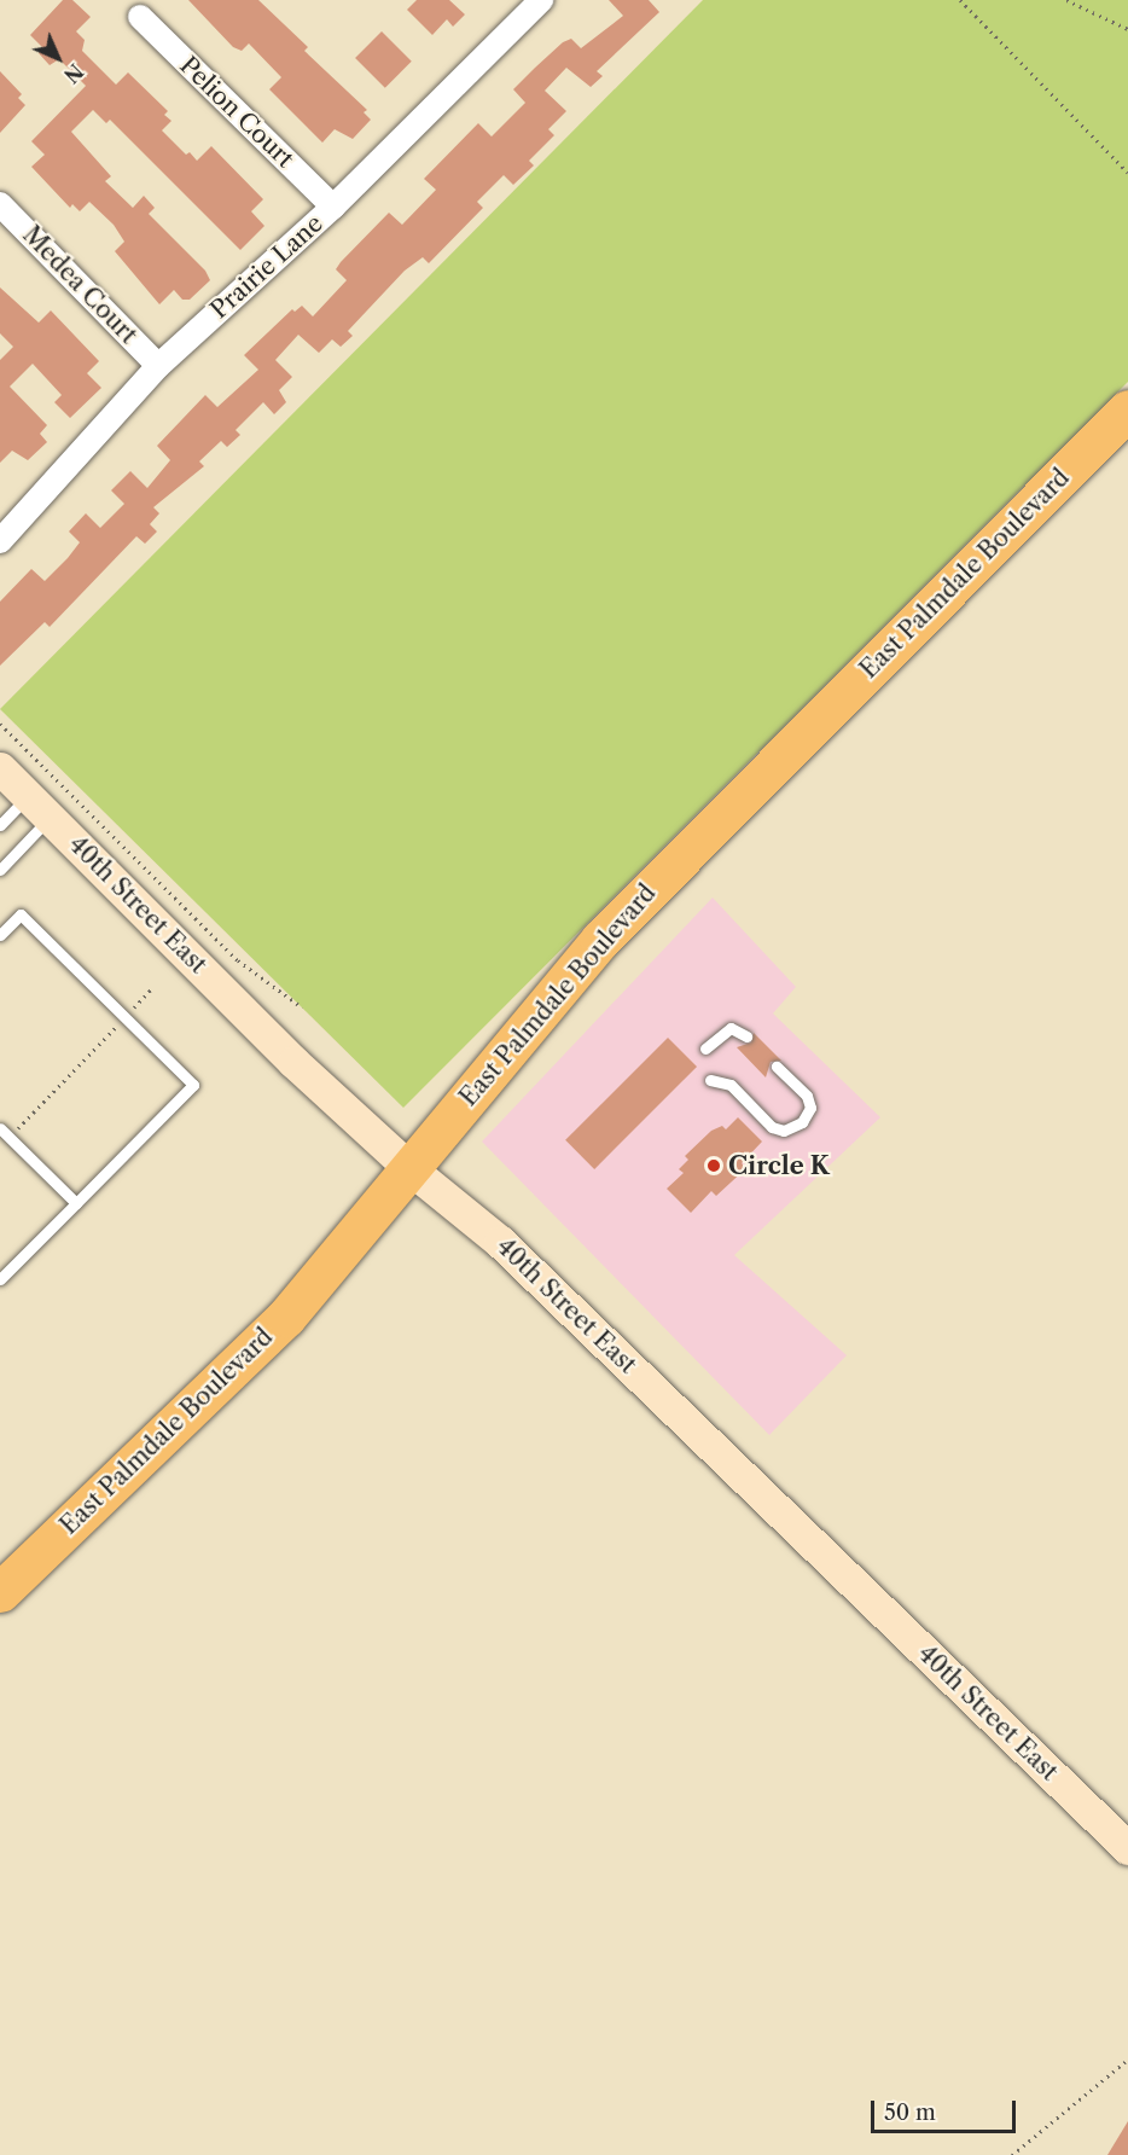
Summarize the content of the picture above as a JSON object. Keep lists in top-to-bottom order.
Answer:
{
  "streets": {
    "highway": ["East Palmdale Boulevard"],
    "main road": ["40th Street East"],
    "street": ["Pelion Court", "Prairie Lane", "Medea Court"]
  },
  "crossings": [
    ["Pelion Court", "Prairie Lane"],
    ["Prairie Lane", "Medea Court"],
    ["East Palmdale Boulevard", "40th Street East"]
  ],
  "places": ["Circle K"],
  "scale_bar": "50 m",
  "north": "bottom right"
}
